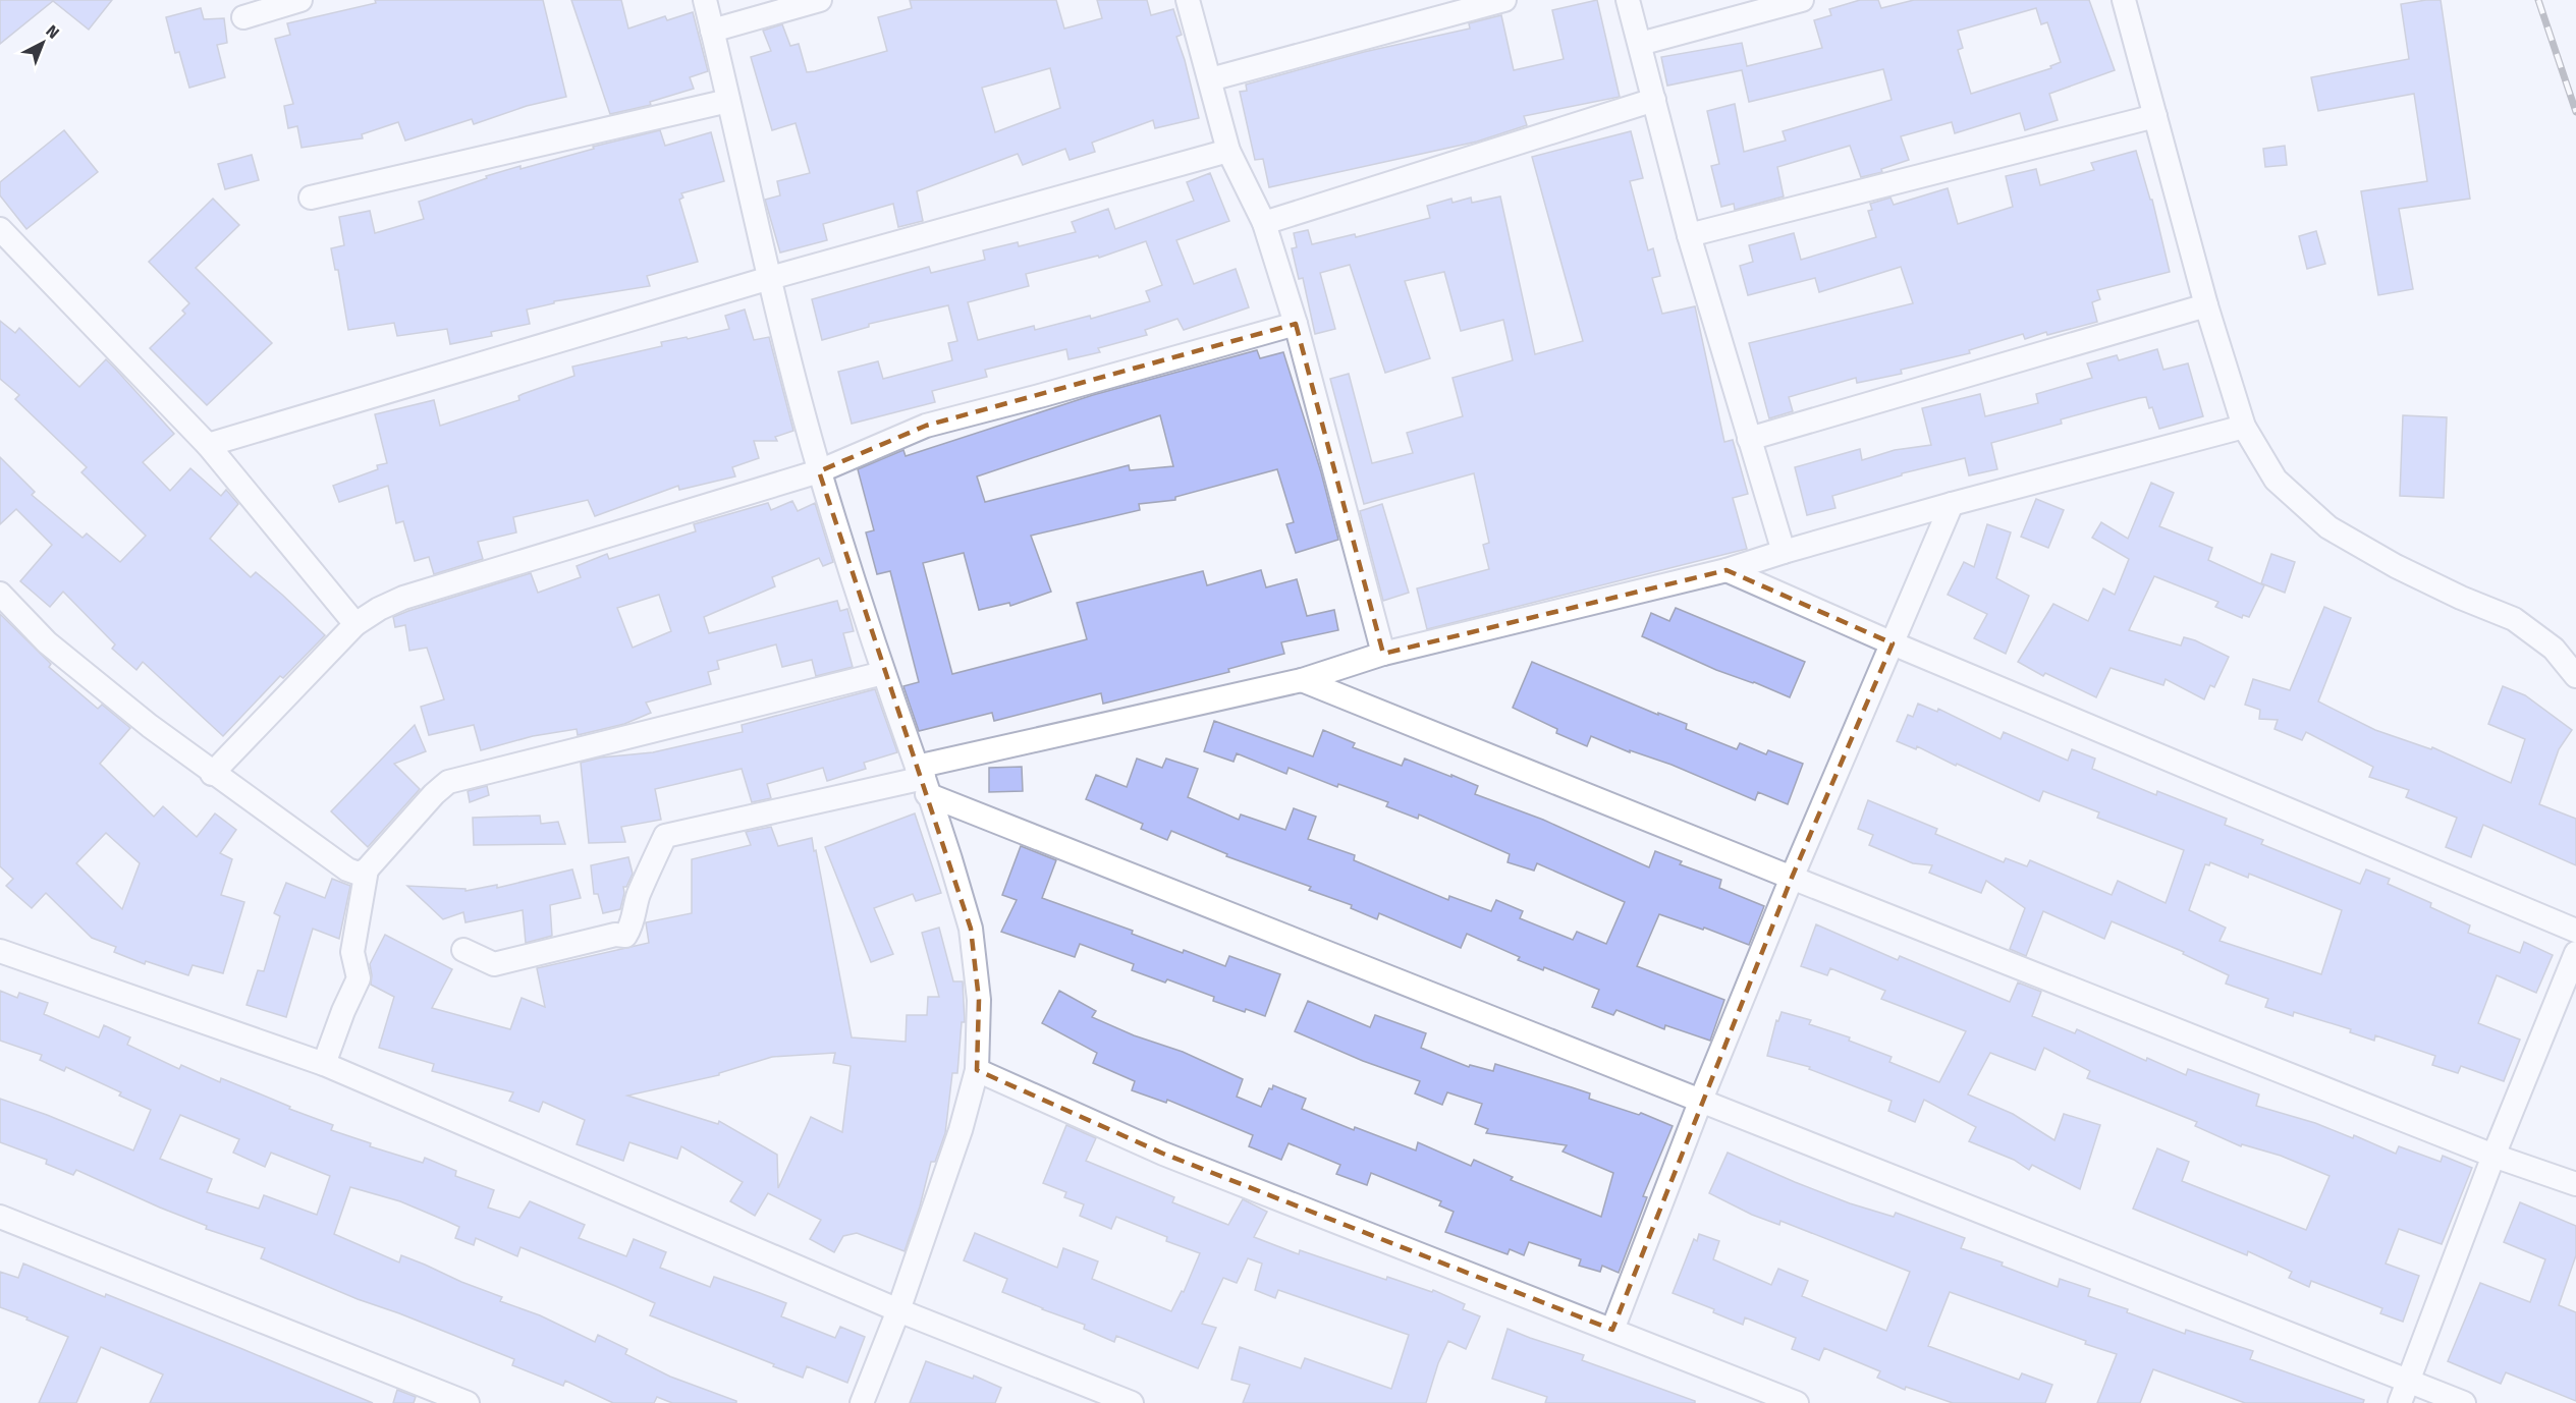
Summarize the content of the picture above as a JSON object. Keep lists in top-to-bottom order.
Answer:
{
  "north": "top right"
}
